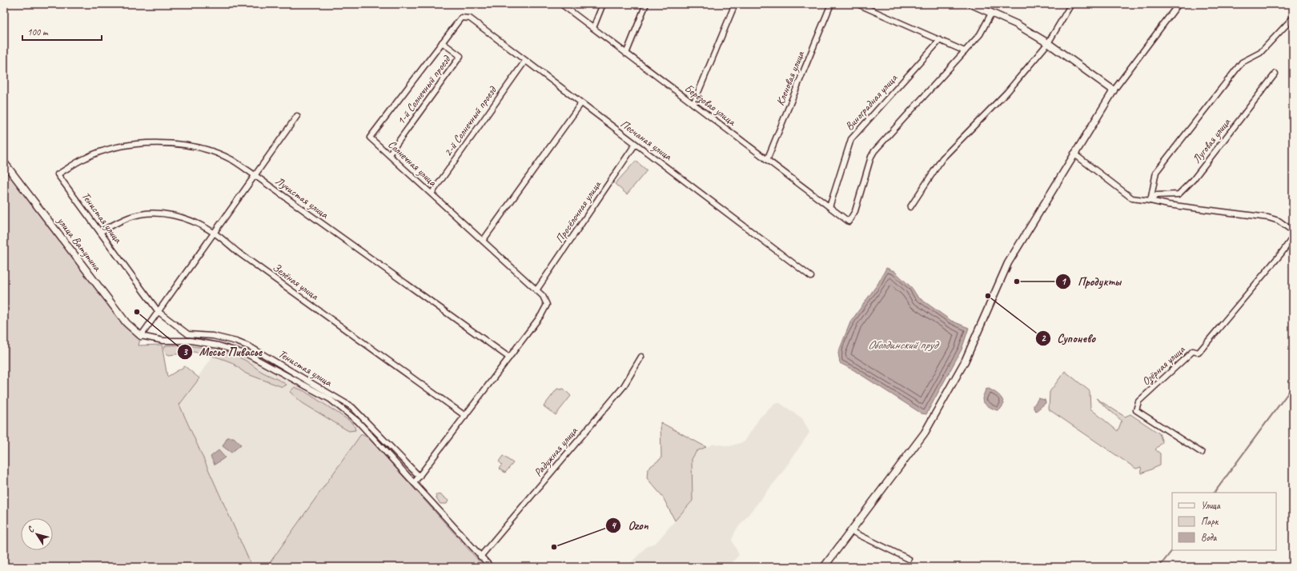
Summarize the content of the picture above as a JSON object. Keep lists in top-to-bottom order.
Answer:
{
  "streets": {
    "street": [
      "Кленовая улица",
      "1-й Солнечный проезд",
      "Виноградная улица",
      "Берёзовая улица",
      "2-й Солнечный проезд",
      "Песчаная улица",
      "Луговая улица",
      "Солнечная улица",
      "Лучистая улица",
      "Просёлочная улица",
      "Тенистая улица",
      "улица Ватутина",
      "Зелёная улица",
      "Озёрная улица",
      "Радужная улица"
    ]
  },
  "crossings": [
    ["Кленовая улица", "Берёзовая улица"],
    ["1-й Солнечный проезд", "Солнечная улица"],
    ["Виноградная улица", "Берёзовая улица"],
    ["2-й Солнечный проезд", "Песчаная улица"],
    ["2-й Солнечный проезд", "Солнечная улица"],
    ["Песчаная улица", "Солнечная улица"],
    ["Песчаная улица", "Просёлочная улица"],
    ["Солнечная улица", "Лучистая улица"],
    ["Солнечная улица", "Просёлочная улица"],
    ["Лучистая улица", "Тенистая улица"],
    ["Тенистая улица", "Зелёная улица"]
  ],
  "water": ["Оболдинский пруд"],
  "places": [
    "Продукты",
    "Супонево",
    "Месье Пивасье",
    "Ozon"
  ],
  "legend": ["Улица", "Парк", "Вода"],
  "scale_bar": "100 m",
  "north": "top left"
}
